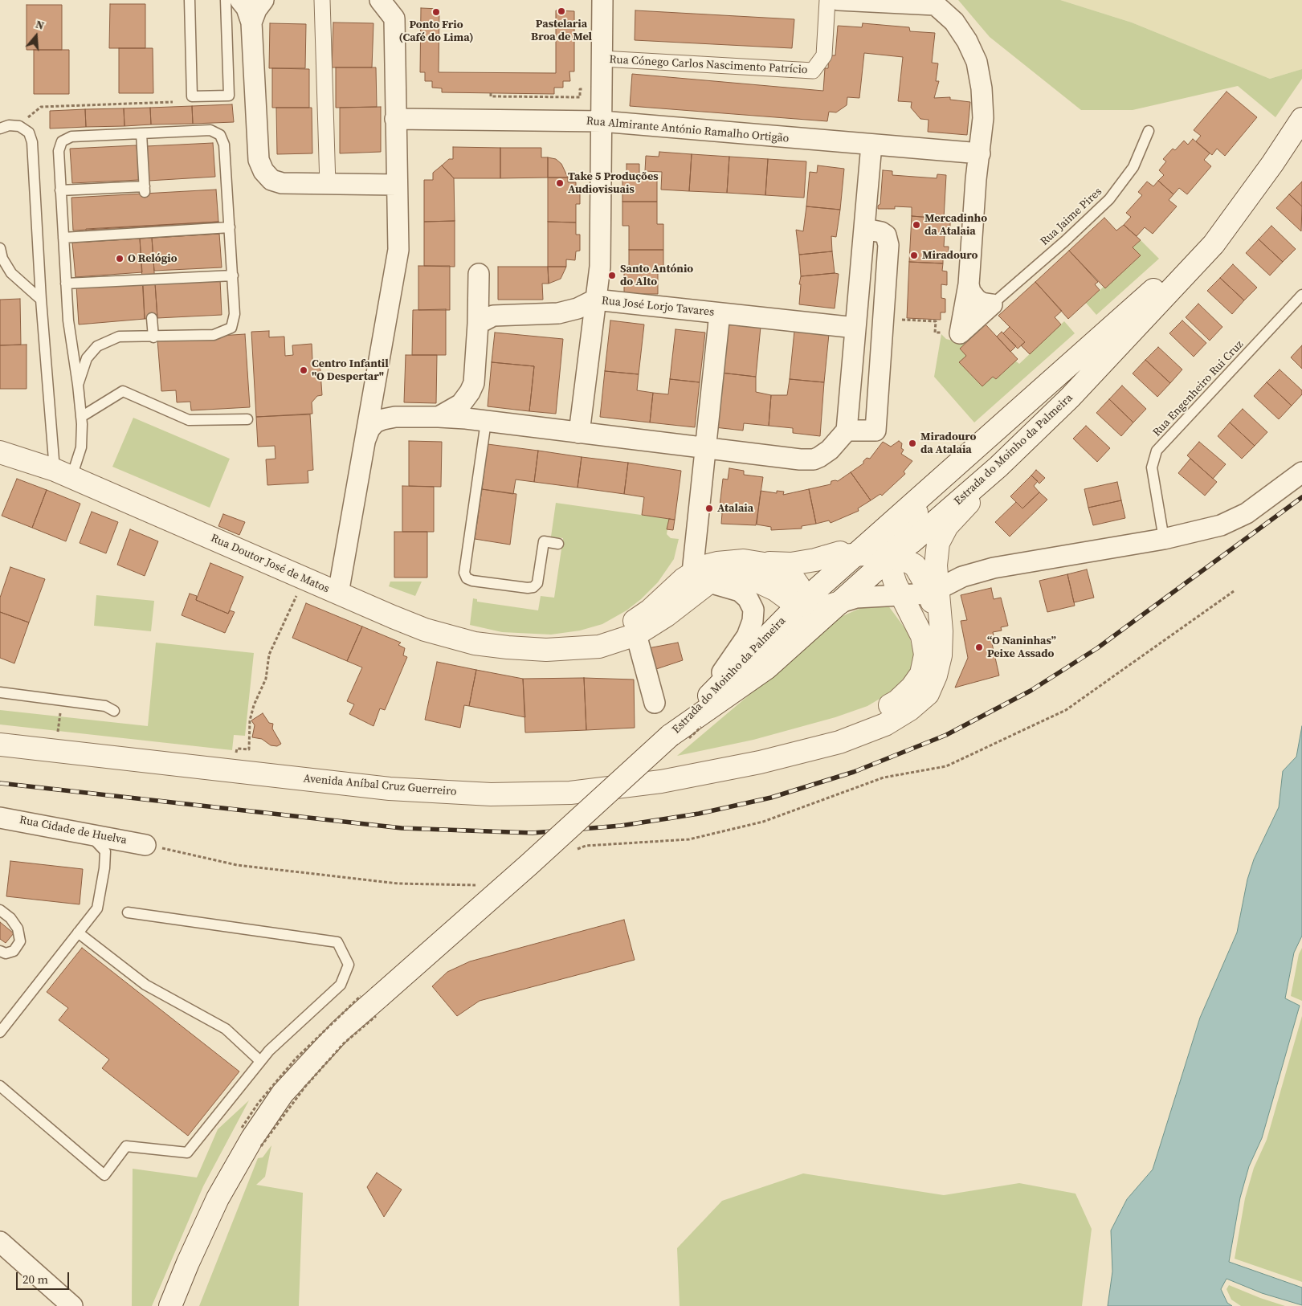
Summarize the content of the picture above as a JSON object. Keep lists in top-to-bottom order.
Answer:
{
  "streets": {
    "street": [
      "Rua Cónego Carlos Nascimento Patrício",
      "Rua Almirante António Ramalho Ortigão",
      "Rua José Lorjo Tavares",
      "Estrada do Moinho da Palmeira",
      "Rua Doutor José de Matos",
      "Avenida Aníbal Cruz Guerreiro",
      "Rua Cidade de Huelva"
    ],
    "lane": ["Rua Jaime Pires", "Rua Engenheiro Rui Cruz"]
  },
  "places": [
    "Pastelaria Broa de Mel",
    "Ponto Frio (Café do Lima)",
    "Take 5 Produções Audiovisuais",
    "Mercadinho da Atalaia",
    "Miradouro",
    "O Relógio",
    "Santo António do Alto",
    "Centro Infantil \"O Despertar\"",
    "Miradouro da Atalaia",
    "Atalaia",
    "“O Naninhas” Peixe Assado"
  ],
  "scale_bar": "20 m",
  "north": "top"
}
